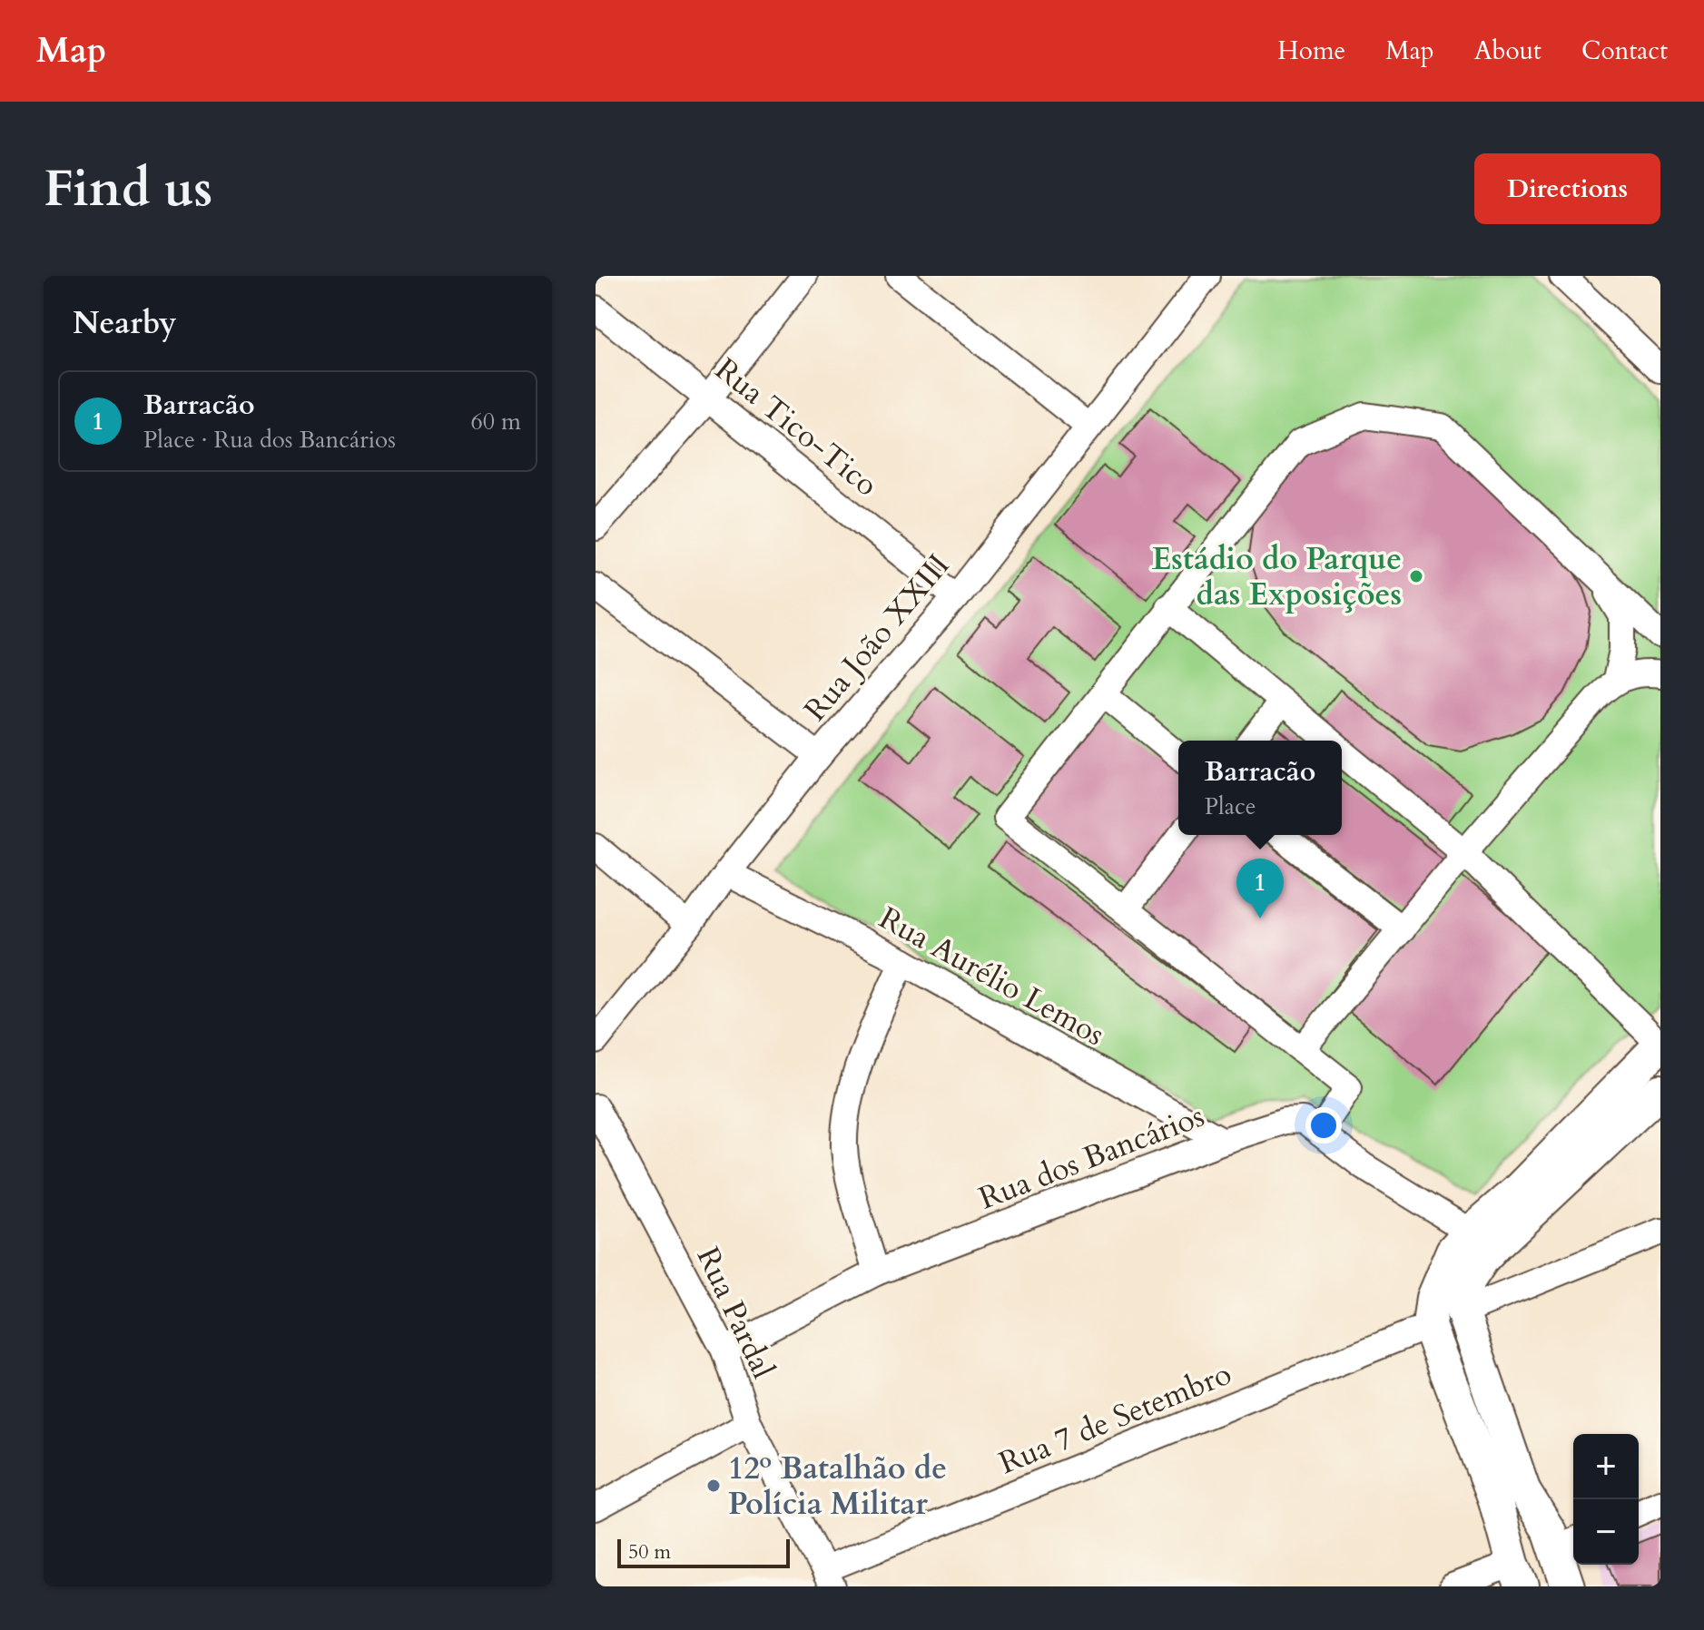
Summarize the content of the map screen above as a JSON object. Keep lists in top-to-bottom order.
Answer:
{
  "streets": {
    "street": [
      "Rua Tico-Tico",
      "Rua João XXIII",
      "Rua Aurélio Lemos",
      "Rua dos Bancários",
      "Rua Pardal",
      "Rua 7 de Setembro"
    ]
  },
  "crossings": [
    ["Rua Tico-Tico", "Rua João XXIII"],
    ["Rua João XXIII", "Rua Aurélio Lemos"],
    ["Rua Aurélio Lemos", "Rua dos Bancários"],
    ["Rua dos Bancários", "Rua Pardal"],
    ["Rua Pardal", "Rua 7 de Setembro"]
  ],
  "places": ["Estádio do Parque das Exposições", "12º Batalhão de Polícia Militar"],
  "scale_bar": "50 m",
  "page": {
    "header": "Map",
    "nav": [
      "Home",
      "Map",
      "About",
      "Contact"
    ],
    "buttons": "Directions",
    "title": "Find us",
    "heading": "Nearby",
    "list": [
      {
        "mark": "1",
        "name": "Barracão",
        "note": "Place · Rua dos Bancários",
        "value": "60 m"
      }
    ],
    "popup": ["Barracão", "Place"],
    "pins": "1",
    "map_buttons": ["+", "−"],
    "scale": "50 m"
  }
}
